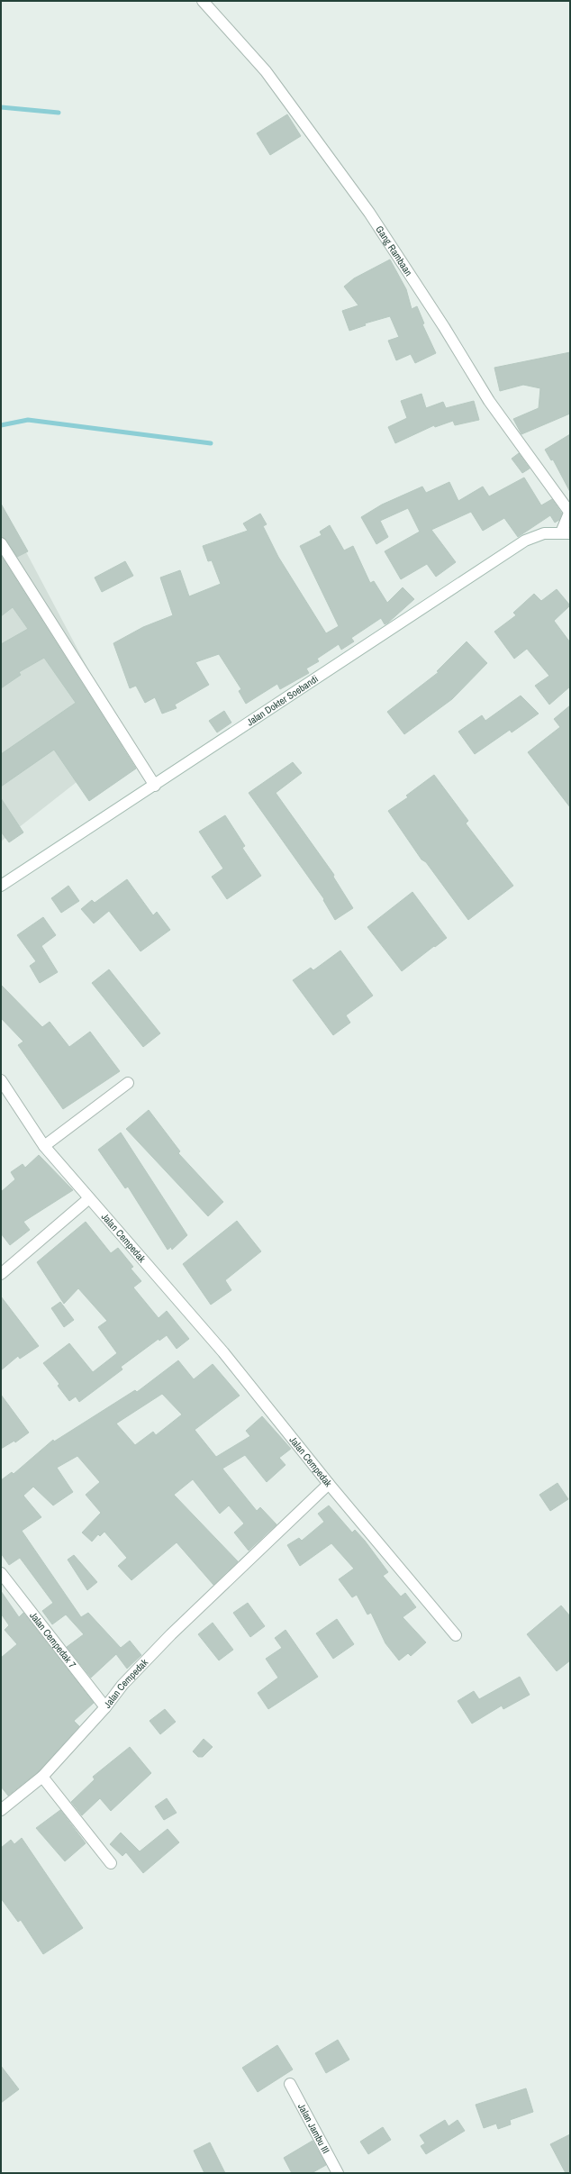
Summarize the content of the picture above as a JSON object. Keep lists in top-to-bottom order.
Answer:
{
  "streets": {
    "street": [
      "Gang Rambaan",
      "Jalan Dokter Soebandi",
      "Jalan Cempedak",
      "Jalan Cempedak 7",
      "Jalan Jambu III"
    ]
  },
  "crossings": [
    ["Jalan Cempedak", "Jalan Cempedak 7"]
  ]
}
